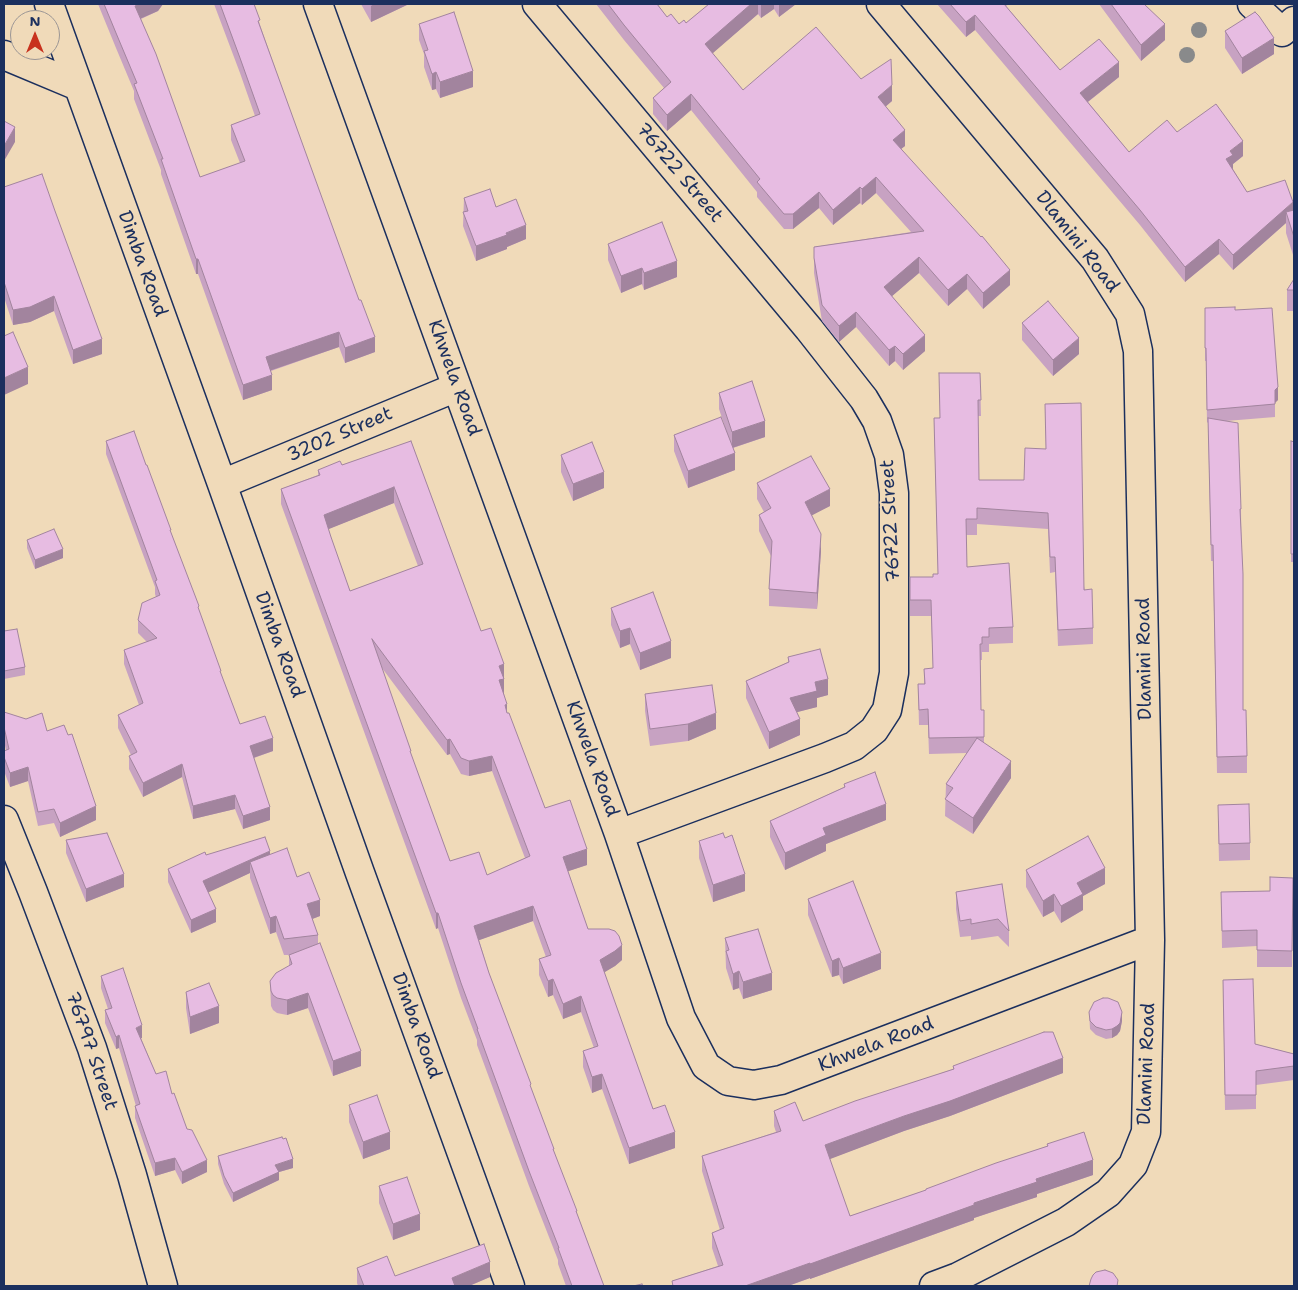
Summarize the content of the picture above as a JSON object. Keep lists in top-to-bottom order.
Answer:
{
  "streets": {
    "street": [
      "76722 Street",
      "Dlamini Road",
      "Dimba Road",
      "Khwela Road",
      "3202 Street",
      "76797 Street"
    ]
  },
  "crossings": [
    ["76722 Street", "Khwela Road"],
    ["Dlamini Road", "Khwela Road"],
    ["Dimba Road", "3202 Street"],
    ["Khwela Road", "3202 Street"]
  ],
  "north": "top"
}
